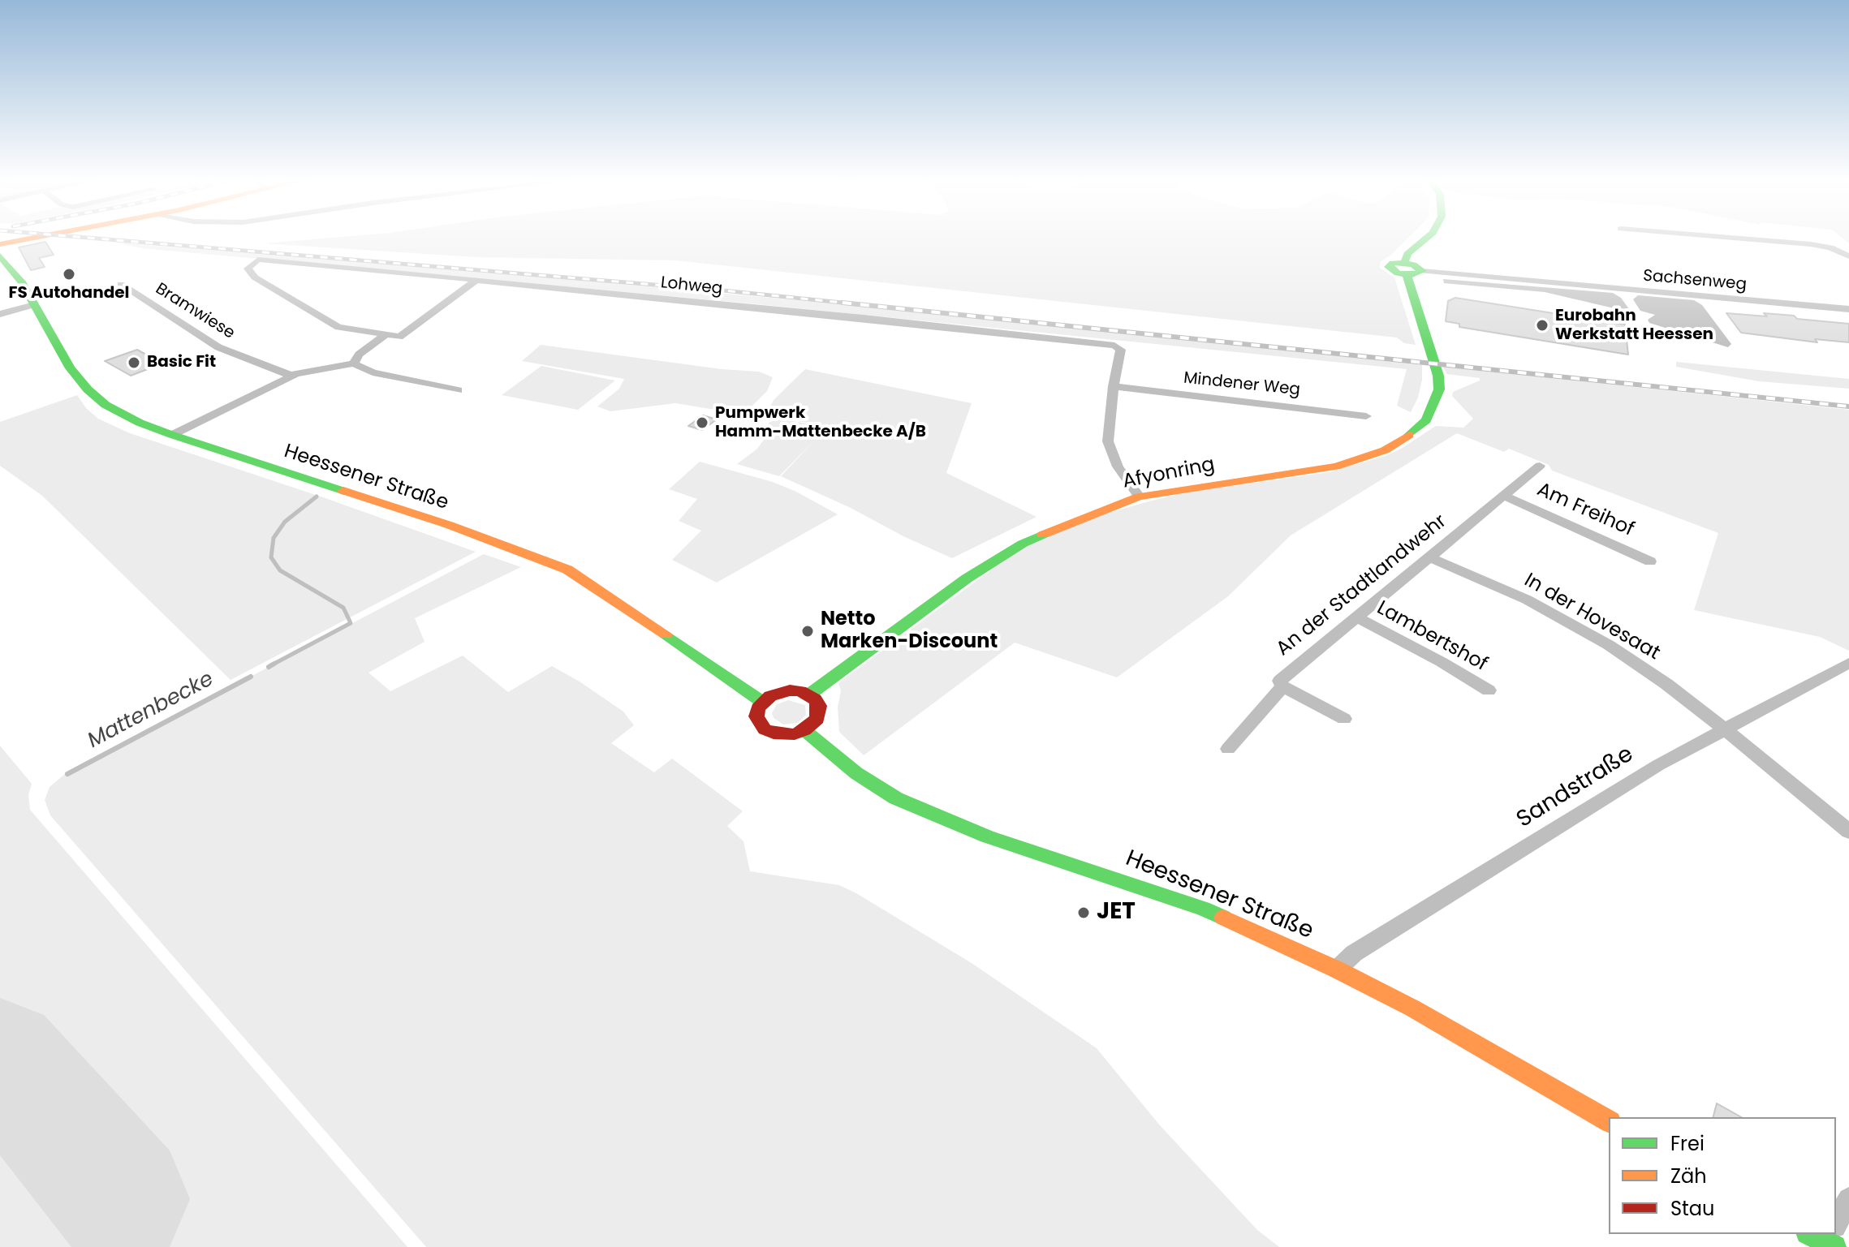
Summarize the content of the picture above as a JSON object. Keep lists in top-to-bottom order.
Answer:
{
  "streets": {
    "main road": ["Afyonring", "Heessener Straße"],
    "street": [
      "Sachsenweg",
      "Lohweg",
      "Bramwiese",
      "Mindener Weg",
      "Am Freihof",
      "An der Stadtlandwehr",
      "In der Hovesaat",
      "Lambertshof",
      "Sandstraße"
    ]
  },
  "crossings": [
    ["Sachsenweg", "Afyonring"],
    ["Lohweg", "Mindener Weg"],
    ["Afyonring", "Heessener Straße"],
    ["Heessener Straße", "Sandstraße"],
    ["Am Freihof", "An der Stadtlandwehr"],
    ["An der Stadtlandwehr", "In der Hovesaat"],
    ["An der Stadtlandwehr", "Lambertshof"],
    ["In der Hovesaat", "Sandstraße"]
  ],
  "water": ["Mattenbecke"],
  "places": [
    "FS Autohandel",
    "Eurobahn Werkstatt Heessen",
    "Basic Fit",
    "Pumpwerk Hamm-Mattenbecke A/B",
    "Netto Marken-Discount",
    "JET"
  ],
  "legend": ["Frei", "Zäh", "Stau"]
}
